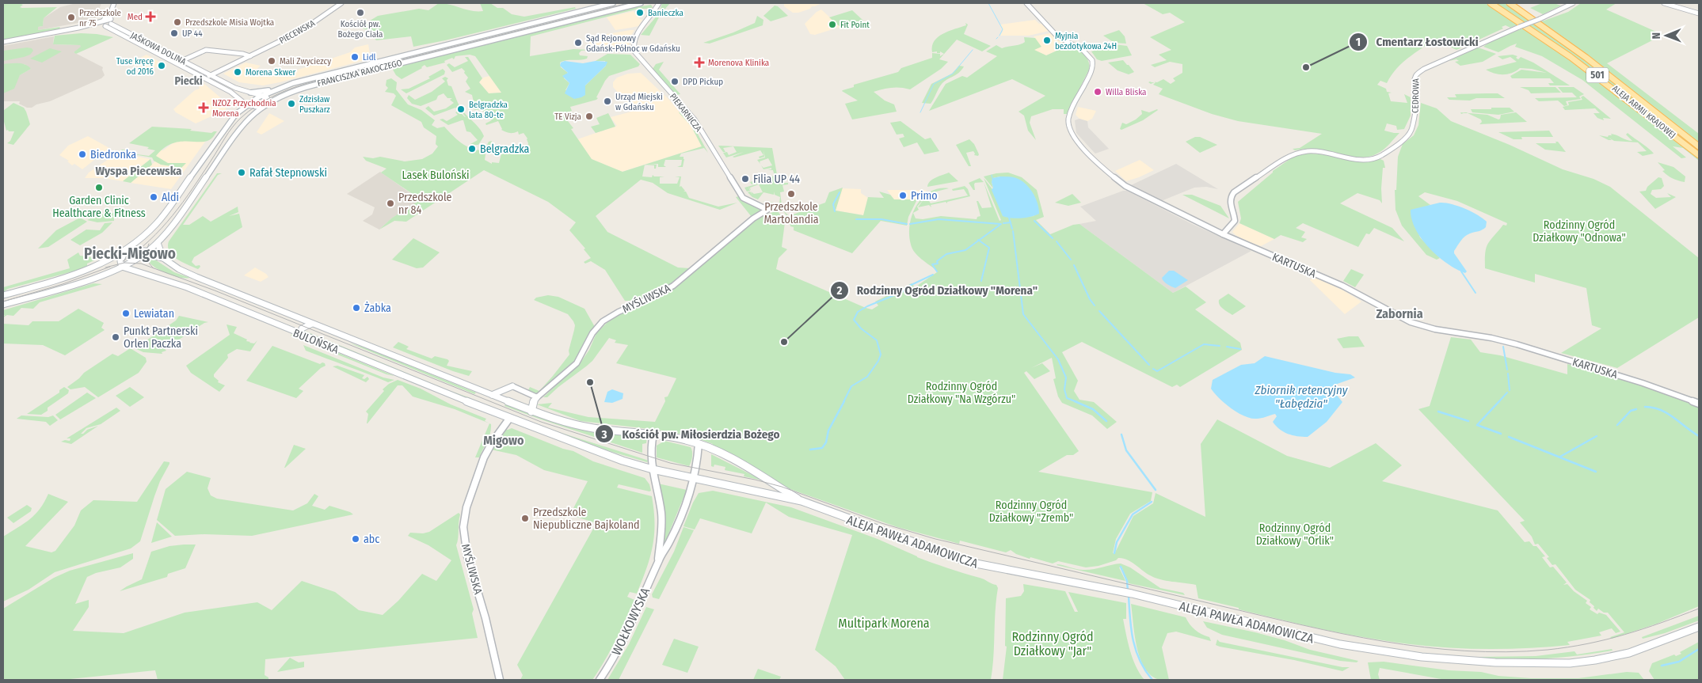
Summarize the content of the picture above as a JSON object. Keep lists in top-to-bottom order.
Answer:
{
  "streets": {
    "main road": [
      "FRANCISZKA RAKOCZEGO",
      "501",
      "ALEJA ARMII KRAJOWEJ",
      "BULOŃSKA",
      "ALEJA PAWŁA ADAMOWICZA"
    ],
    "street": [
      "PIECEWSKA",
      "JAŚKOWA DOLINA",
      "CEDROWA",
      "PIEKARNICZA",
      "KARTUSKA",
      "MYŚLIWSKA",
      "WOŁKOWYSKA"
    ]
  },
  "crossings": [
    ["PIECEWSKA", "JAŚKOWA DOLINA"],
    ["JAŚKOWA DOLINA", "FRANCISZKA RAKOCZEGO"],
    ["FRANCISZKA RAKOCZEGO", "BULOŃSKA"],
    ["CEDROWA", "KARTUSKA"],
    ["PIEKARNICZA", "MYŚLIWSKA"],
    ["MYŚLIWSKA", "BULOŃSKA"],
    ["MYŚLIWSKA", "ALEJA PAWŁA ADAMOWICZA"],
    ["BULOŃSKA", "ALEJA PAWŁA ADAMOWICZA"],
    ["ALEJA PAWŁA ADAMOWICZA", "WOŁKOWYSKA"]
  ],
  "districts": [
    "Piecki",
    "Wyspa Piecewska",
    "Piecki-Migowo",
    "Zabornia",
    "Migowo"
  ],
  "water": ["Zbiornik retencyjny \"Łabędzia\""],
  "parks": [
    "Lasek Buloński",
    "Rodzinny Ogród Działkowy \"Odnowa\"",
    "Rodzinny Ogród Działkowy \"Na Wzgórzu\"",
    "Rodzinny Ogród Działkowy \"Zremb\"",
    "Rodzinny Ogród Działkowy \"Orlik\"",
    "Multipark Morena",
    "Rodzinny Ogród Działkowy \"Jar\""
  ],
  "places": {
    "other": [
      "Kościół pw. Bożego Ciała",
      "Banieczka",
      "Przedszkole nr 75",
      "Przedszkole Misia Wojtka",
      "Fit Point",
      "UP 44",
      "Myjnia bezdotykowa 24H",
      "Sąd Rejonowy Gdańsk-Północ w Gdańsku",
      "Lidl",
      "Mali Zwyciezcy",
      "Tuse kręcę od 2016",
      "Cmentarz Łostowicki",
      "Morena Skwer",
      "DPD Pickup",
      "Willa Bliska",
      "Urząd Miejski w Gdańsku",
      "Zdzisław Puszkarz",
      "Belgradzka lata 80-te",
      "TE Vizja",
      "Belgradzka",
      "Biedronka",
      "Rafał Stepnowski",
      "Filia UP 44",
      "Garden Clinic Healthcare & Fitness",
      "Przedszkole Martolandia",
      "Primo",
      "Aldi",
      "Przedszkole nr 84",
      "Żabka",
      "Lewiatan",
      "Punkt Partnerski Orlen Paczka",
      "Rodzinny Ogród Działkowy \"Morena\"",
      "Kościół pw. Miłosierdzia Bożego",
      "Przedszkole Niepubliczne Bajkoland",
      "abc"
    ],
    "health": ["Med", "Morenova Klinika", "NZOZ Przychodnia Morena"]
  },
  "north": "left"
}
